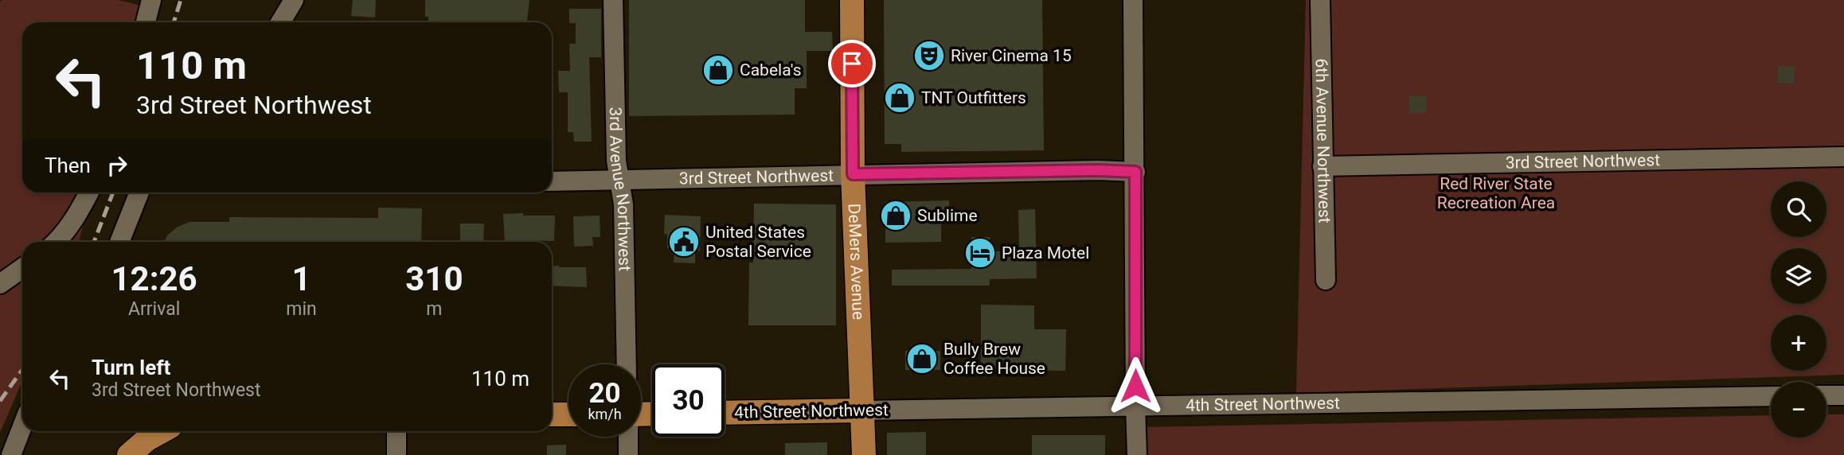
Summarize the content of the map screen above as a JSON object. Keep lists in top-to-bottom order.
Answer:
{
  "streets": {
    "main road": ["DeMers Avenue", "4th Street Northwest"],
    "street": ["6th Avenue Northwest", "3rd Street Northwest", "3rd Avenue Northwest"]
  },
  "crossings": [
    ["6th Avenue Northwest", "3rd Street Northwest"],
    ["3rd Street Northwest", "3rd Avenue Northwest"],
    ["3rd Street Northwest", "DeMers Avenue"],
    ["DeMers Avenue", "4th Street Northwest"]
  ],
  "parks": ["Red River State Recreation Area"],
  "places": {
    "theatre": ["River Cinema 15"],
    "shop": [
      "Cabela's",
      "TNT Outfitters",
      "Sublime",
      "Bully Brew Coffee House"
    ],
    "public building": ["United States Postal Service"],
    "hotel": ["Plaza Motel"]
  },
  "page": {
    "turn": ["110 m", "3rd Street Northwest"],
    "then": "Then",
    "map_buttons": ["+", "−"],
    "eta": [
      "12:26",
      "Arrival",
      "1",
      "min",
      "310",
      "m"
    ],
    "list": [
      {
        "name": "Turn left",
        "note": "3rd Street Northwest",
        "value": "110 m"
      }
    ],
    "speed": "20 km/h",
    "limit": "30"
  }
}
